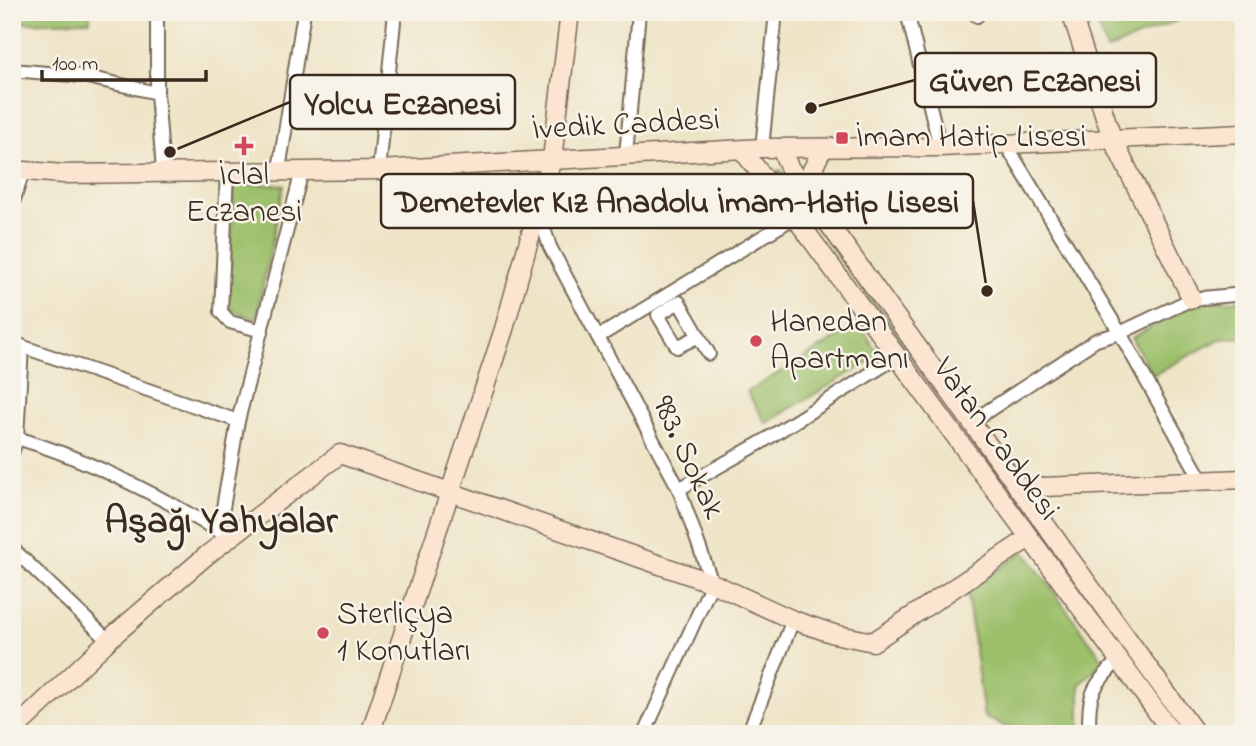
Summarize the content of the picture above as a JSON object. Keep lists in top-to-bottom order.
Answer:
{
  "streets": {
    "main road": ["İvedik Caddesi", "Vatan Caddesi"],
    "street": ["983. Sokak"]
  },
  "crossings": [
    ["İvedik Caddesi", "Vatan Caddesi"]
  ],
  "districts": ["Aşağı Yahyalar"],
  "places": {
    "other": [
      "Güven Eczanesi",
      "Yolcu Eczanesi",
      "Demetevler Kız Anadolu İmam-Hatip Lisesi",
      "Hanedan Apartmanı",
      "Sterliçya 1 Konutları"
    ],
    "transit": ["İmam Hatip Lisesi"],
    "health": ["İclal Eczanesi"]
  },
  "scale_bar": "100 m"
}
